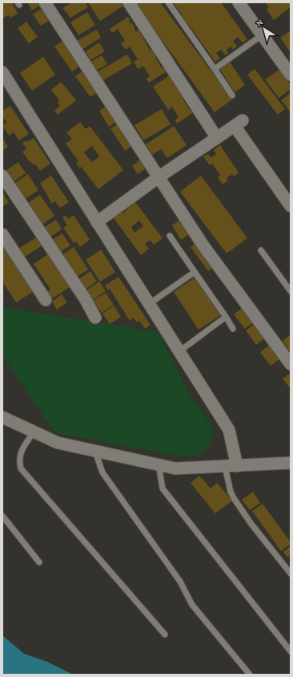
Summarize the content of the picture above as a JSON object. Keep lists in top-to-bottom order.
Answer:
{
  "north": "top left"
}
